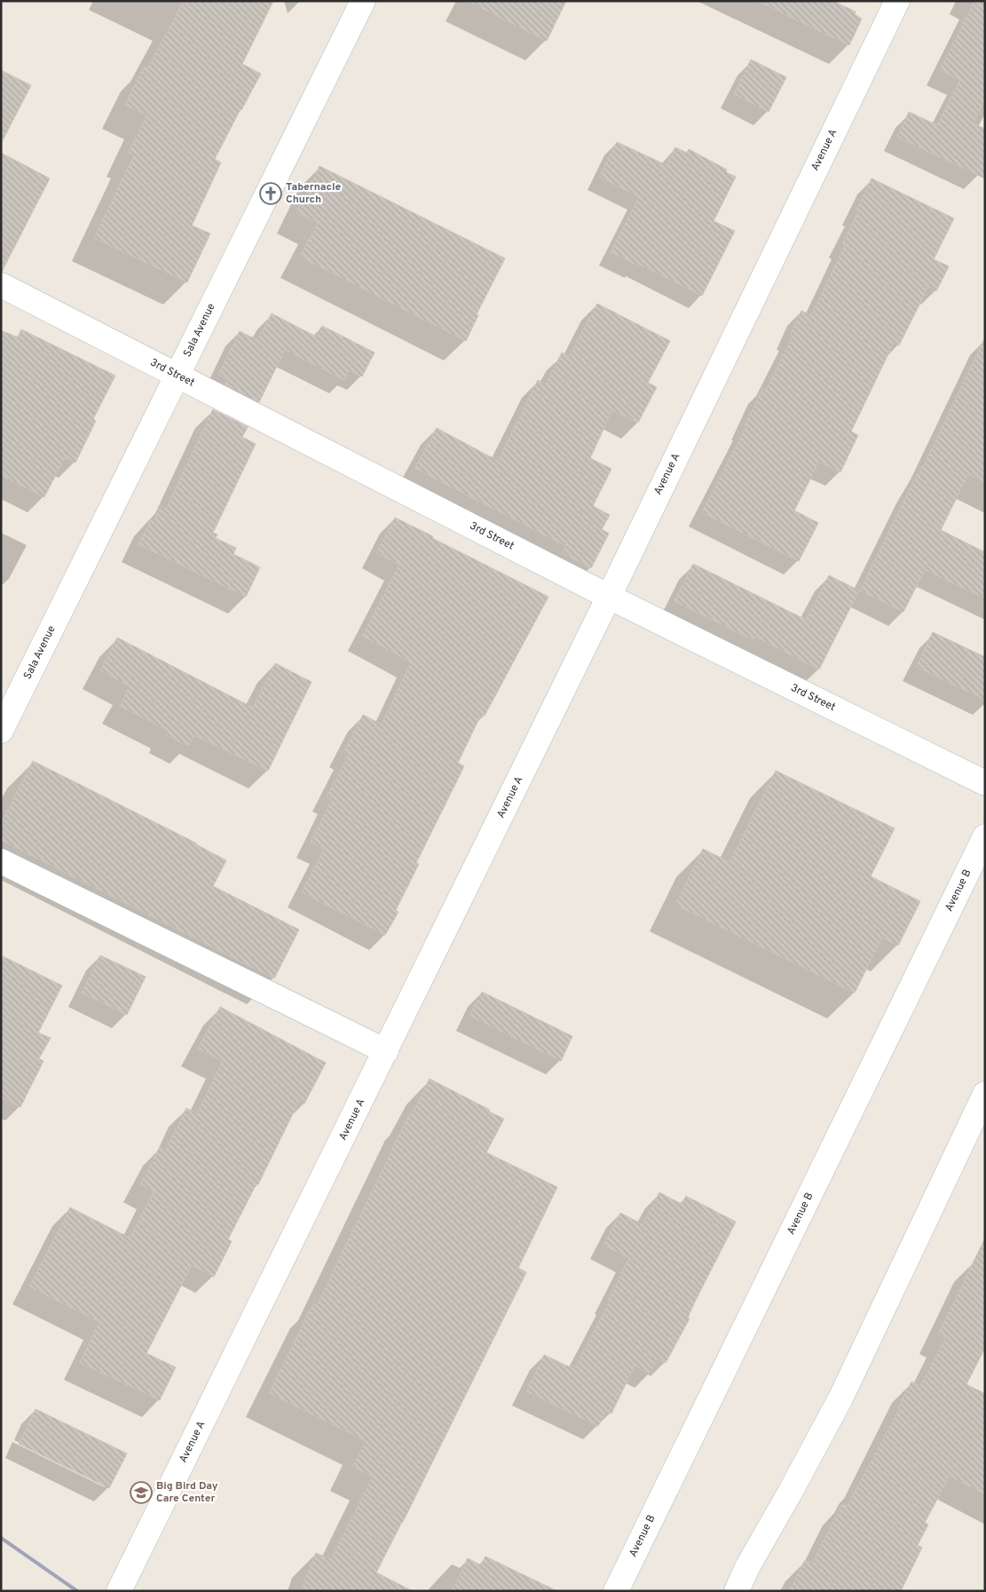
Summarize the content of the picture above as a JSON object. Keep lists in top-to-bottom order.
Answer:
{
  "streets": {
    "street": [
      "Avenue A",
      "Sala Avenue",
      "3rd Street",
      "Avenue B"
    ]
  },
  "crossings": [
    ["Avenue A", "3rd Street"],
    ["Sala Avenue", "3rd Street"]
  ],
  "places": {
    "church": ["Tabernacle Church"],
    "school or university": ["Big Bird Day Care Center"]
  }
}
